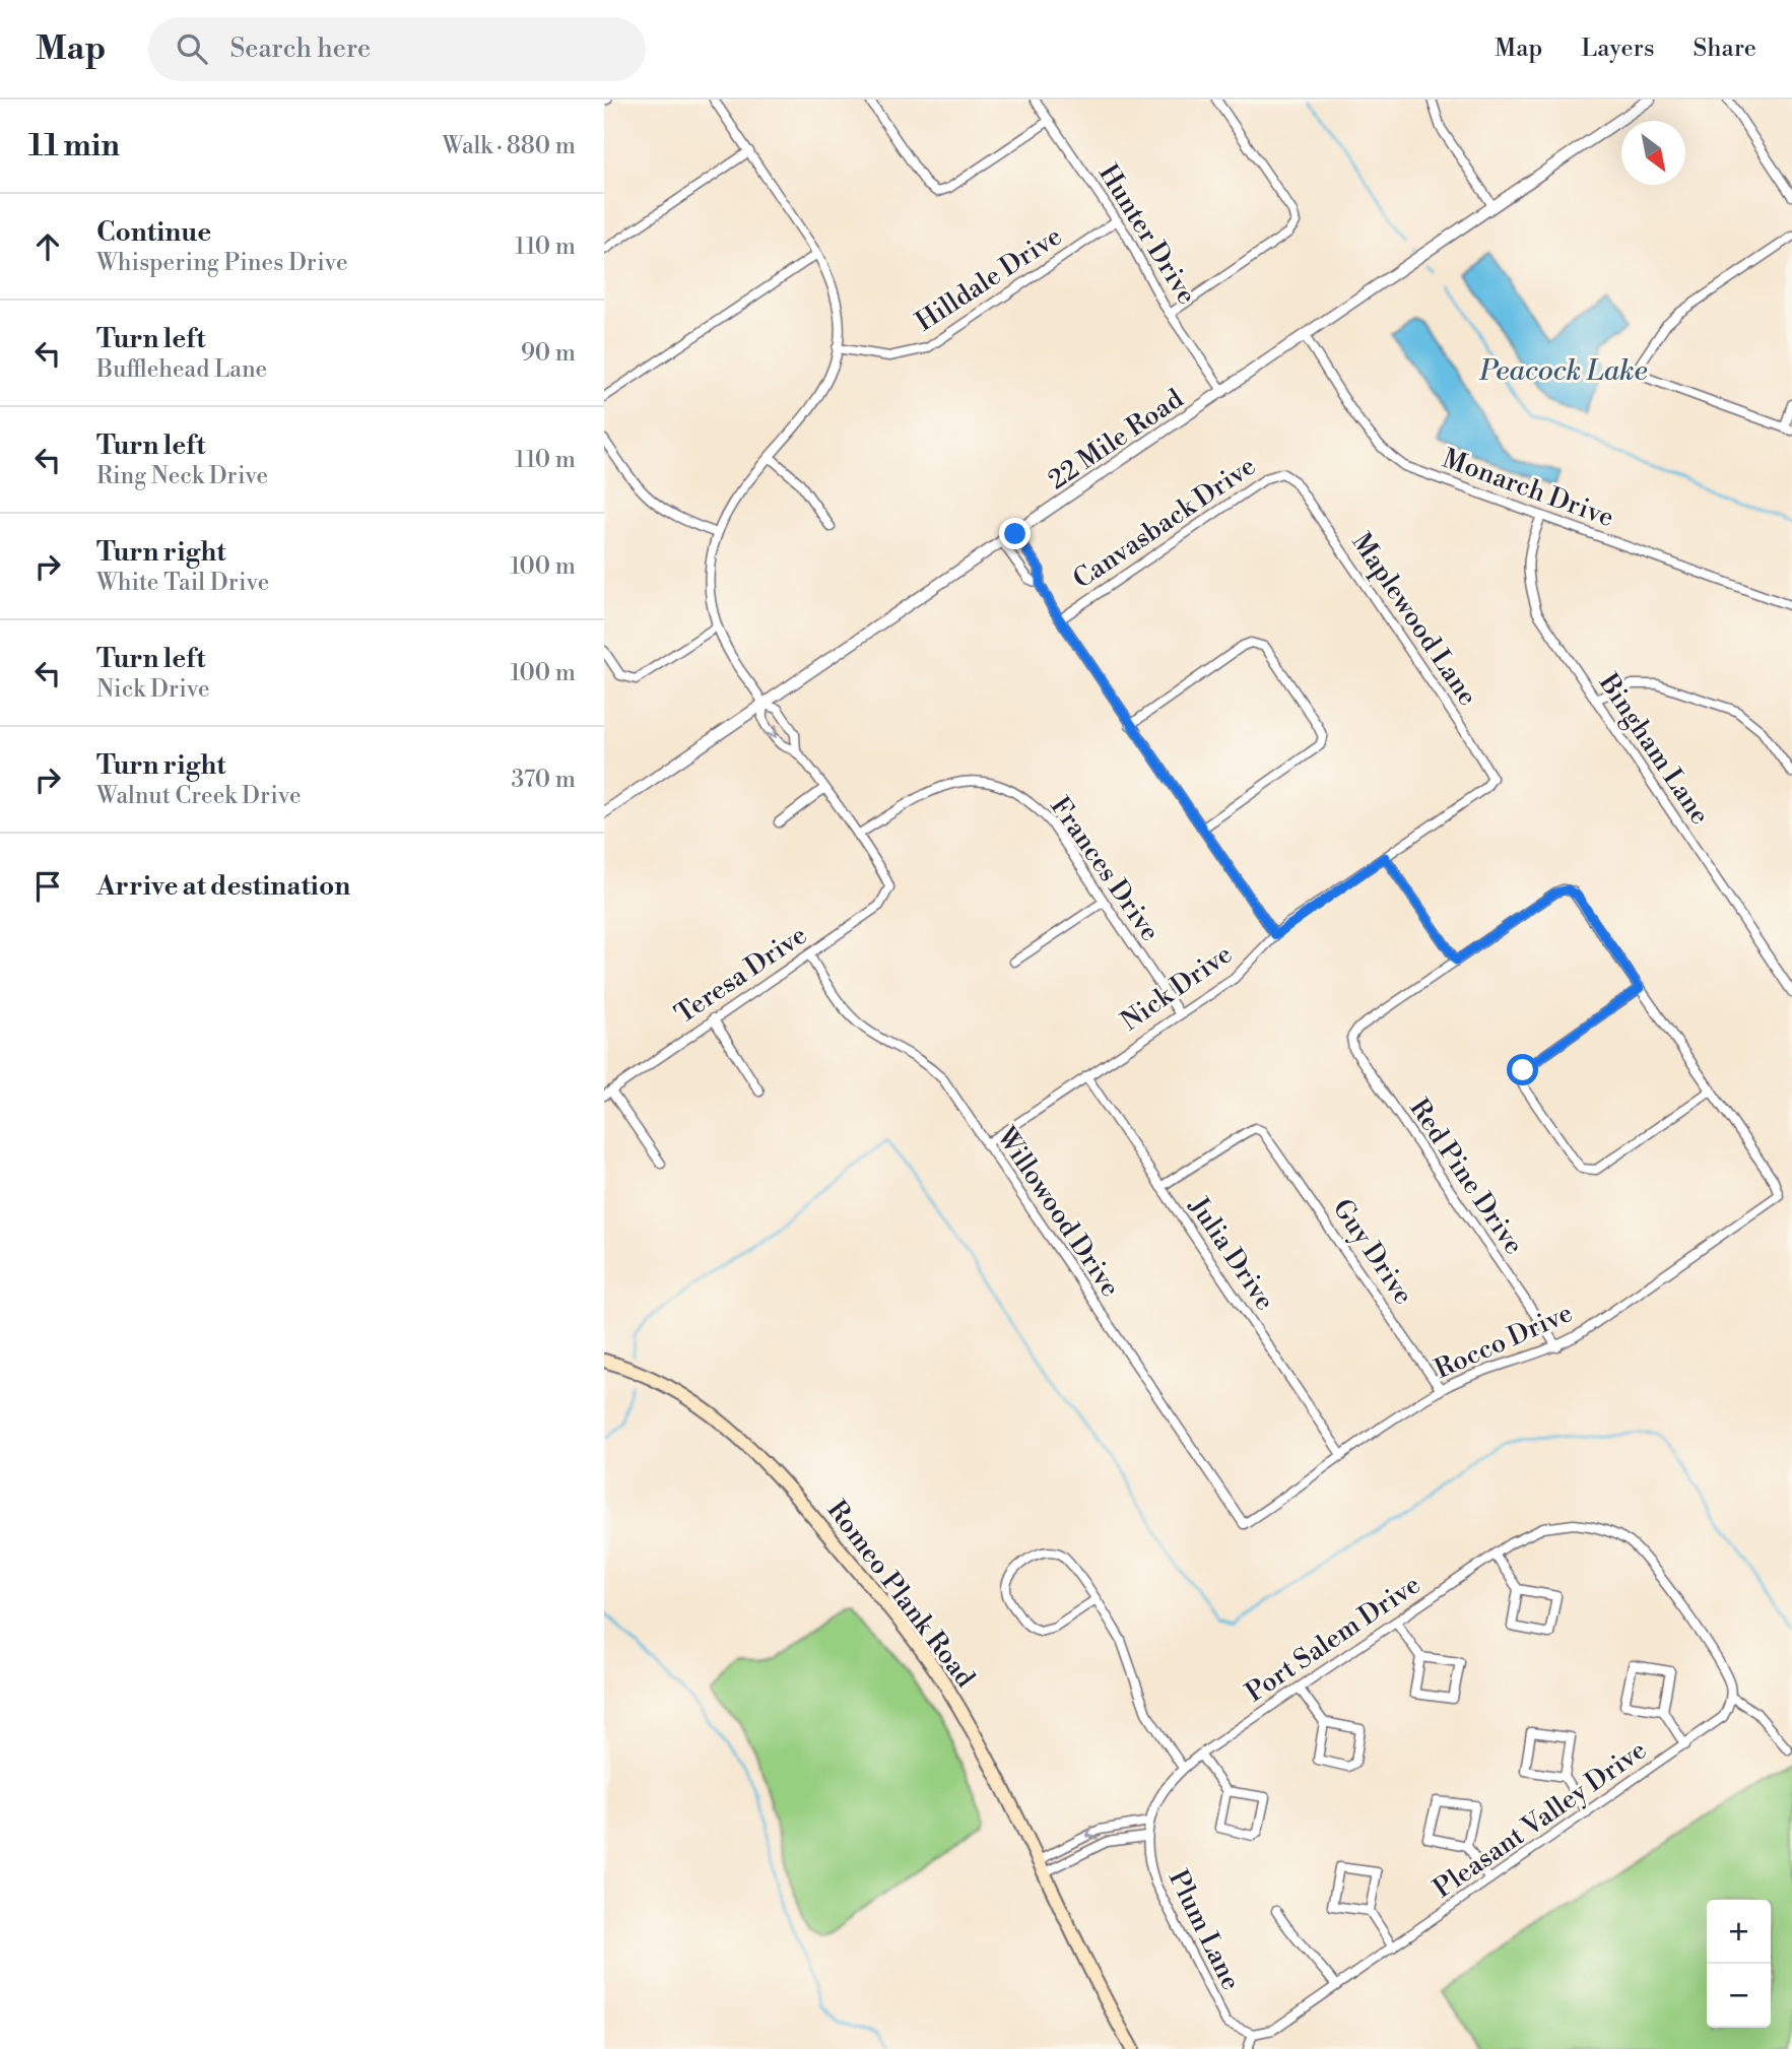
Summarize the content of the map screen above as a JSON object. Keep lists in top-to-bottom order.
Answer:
{
  "streets": {
    "main road": ["Romeo Plank Road"],
    "street": [
      "Hunter Drive",
      "Hilldale Drive",
      "22 Mile Road",
      "Monarch Drive",
      "Canvasback Drive",
      "Maplewood Lane",
      "Bingham Lane",
      "Frances Drive",
      "Teresa Drive",
      "Nick Drive",
      "Red Pine Drive",
      "Willowood Drive",
      "Guy Drive",
      "Julia Drive",
      "Rocco Drive",
      "Port Salem Drive",
      "Pleasant Valley Drive",
      "Plum Lane"
    ]
  },
  "crossings": [
    ["Hunter Drive", "Hilldale Drive"],
    ["Hunter Drive", "22 Mile Road"],
    ["22 Mile Road", "Monarch Drive"],
    ["Monarch Drive", "Bingham Lane"],
    ["Canvasback Drive", "Maplewood Lane"],
    ["Maplewood Lane", "Nick Drive"],
    ["Frances Drive", "Teresa Drive"],
    ["Frances Drive", "Nick Drive"],
    ["Teresa Drive", "Willowood Drive"],
    ["Nick Drive", "Willowood Drive"],
    ["Nick Drive", "Julia Drive"],
    ["Red Pine Drive", "Rocco Drive"],
    ["Willowood Drive", "Rocco Drive"],
    ["Guy Drive", "Julia Drive"],
    ["Guy Drive", "Rocco Drive"],
    ["Julia Drive", "Rocco Drive"],
    ["Port Salem Drive", "Pleasant Valley Drive"],
    ["Port Salem Drive", "Plum Lane"],
    ["Pleasant Valley Drive", "Plum Lane"]
  ],
  "water": ["Peacock Lake"],
  "north": "bottom right",
  "page": {
    "header": "Map",
    "search": "Search here",
    "nav": ["Map", "Layers", "Share"],
    "heading": ["11 min", "Walk · 880 m"],
    "list": [
      ["Continue", "Whispering Pines Drive", "110 m"],
      ["Turn left", "Bufflehead Lane", "90 m"],
      ["Turn left", "Ring Neck Drive", "110 m"],
      ["Turn right", "White Tail Drive", "100 m"],
      ["Turn left", "Nick Drive", "100 m"],
      ["Turn right", "Walnut Creek Drive", "370 m"],
      "Arrive at destination"
    ],
    "map_buttons": ["+", "−"]
  }
}
